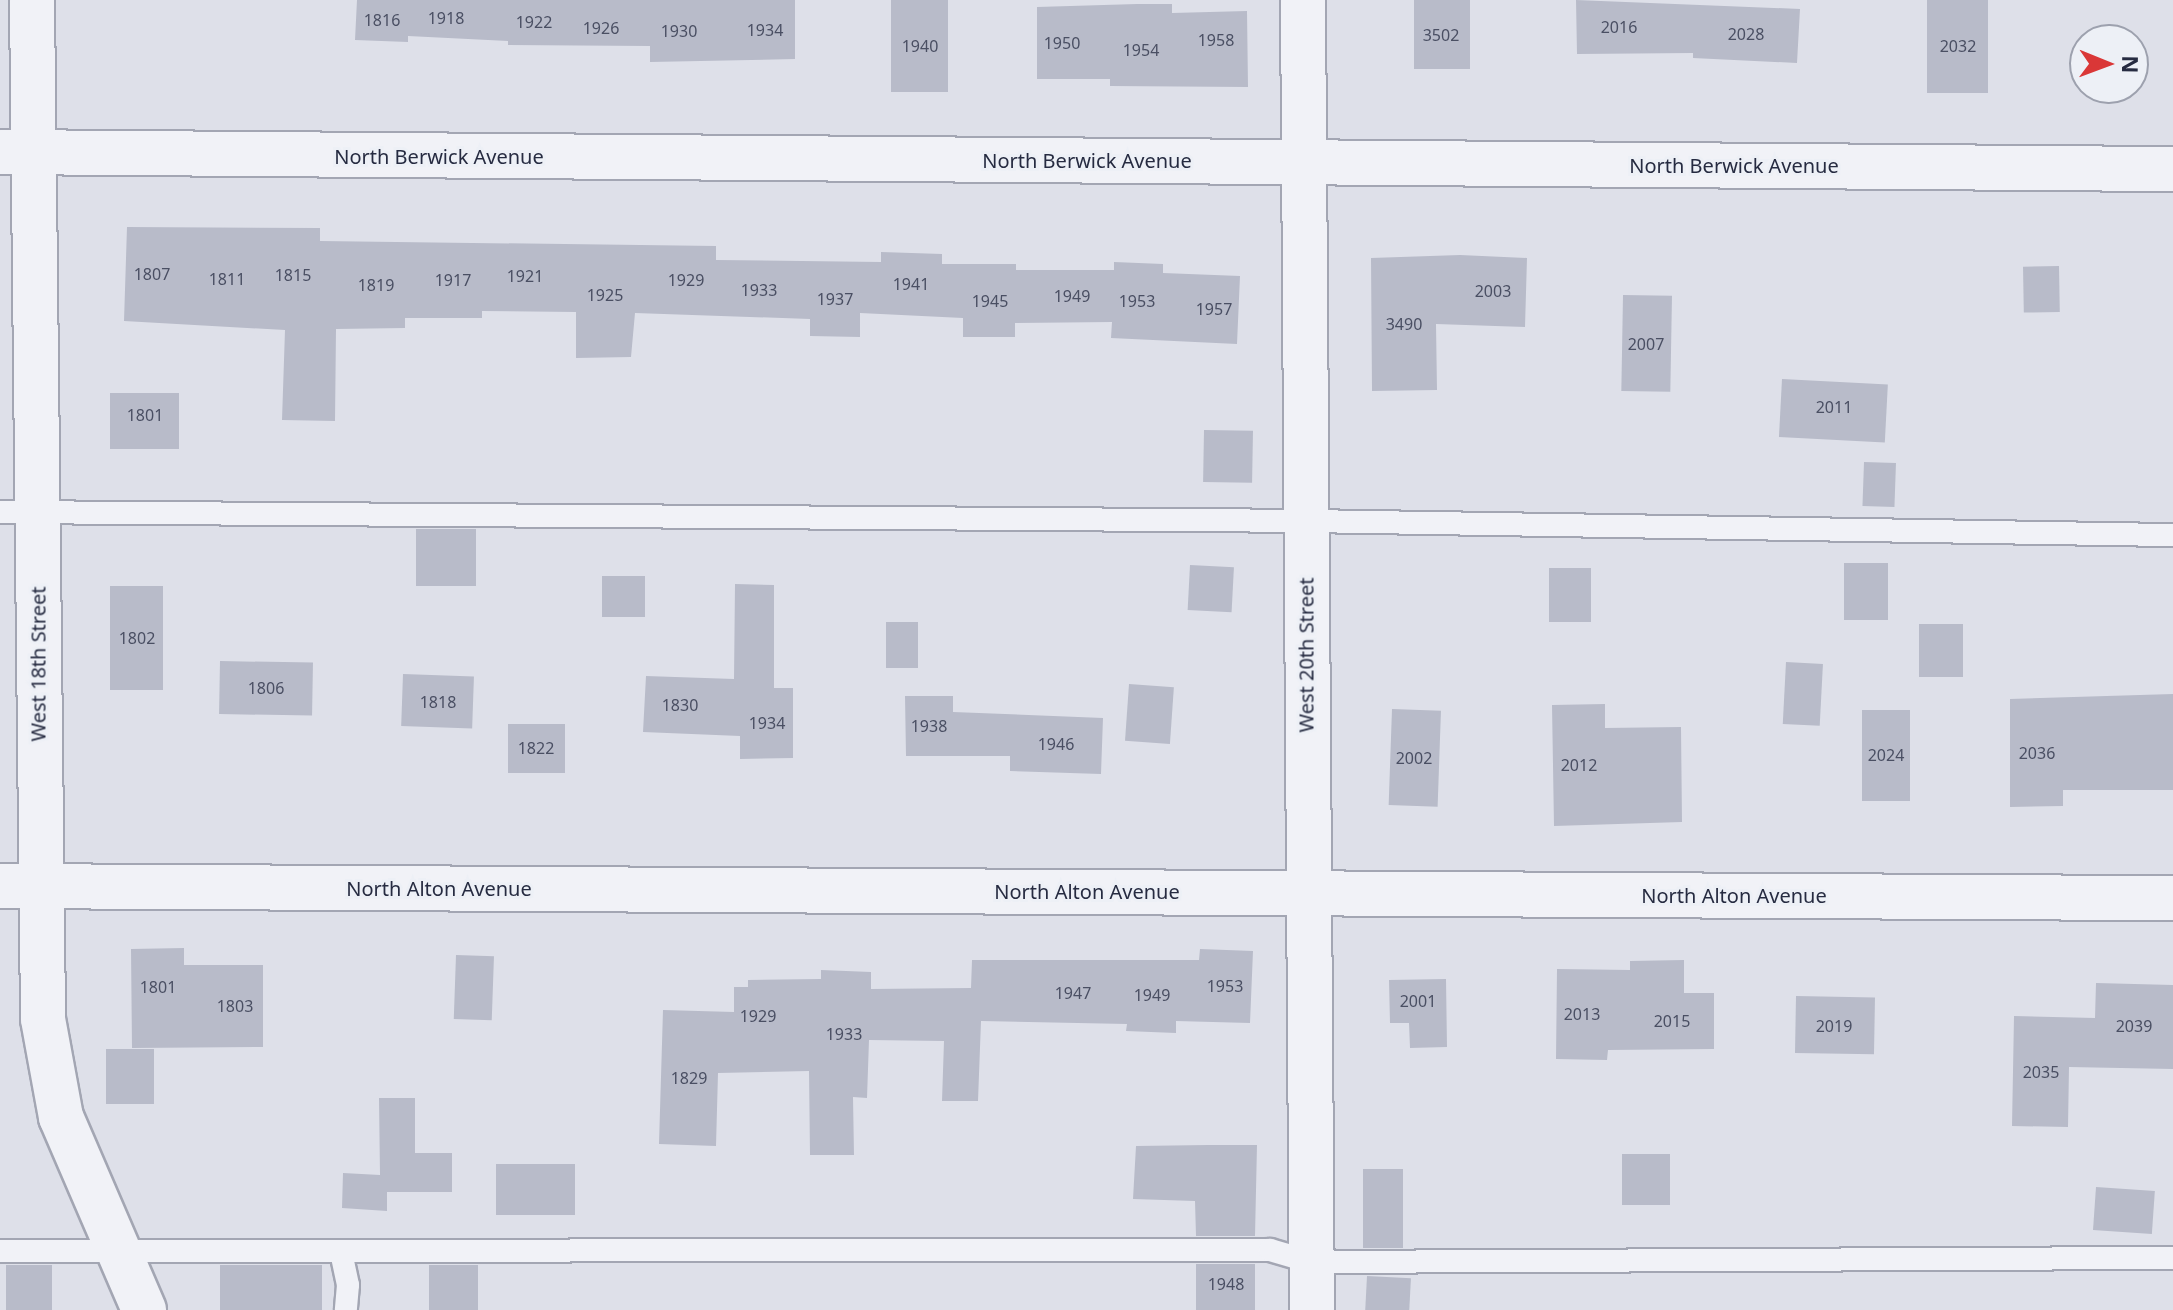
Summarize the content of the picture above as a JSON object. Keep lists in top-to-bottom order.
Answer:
{
  "streets": {
    "street": [
      "North Berwick Avenue",
      "West 20th Street",
      "West 18th Street",
      "North Alton Avenue"
    ]
  },
  "crossings": [
    ["North Berwick Avenue", "West 20th Street"],
    ["North Berwick Avenue", "West 18th Street"],
    ["West 20th Street", "North Alton Avenue"],
    ["West 18th Street", "North Alton Avenue"]
  ],
  "house_numbers": [
    "1918",
    "1816",
    "1922",
    "2016",
    "1926",
    "1934",
    "1930",
    "2028",
    "3502",
    "1958",
    "1950",
    "1940",
    "2032",
    "1954",
    "1807",
    "1815",
    "1921",
    "1811",
    "1917",
    "1929",
    "1941",
    "1819",
    "1933",
    "2003",
    "1925",
    "1949",
    "1937",
    "1945",
    "1953",
    "1957",
    "3490",
    "2007",
    "2011",
    "1801",
    "1802",
    "1806",
    "1818",
    "1830",
    "1934",
    "1938",
    "1946",
    "1822",
    "2036",
    "2024",
    "2002",
    "2012",
    "1953",
    "1801",
    "1947",
    "1949",
    "2001",
    "1803",
    "2013",
    "1929",
    "2015",
    "2019",
    "2039",
    "1933",
    "2035",
    "1829",
    "1948"
  ],
  "north": "right"
}
